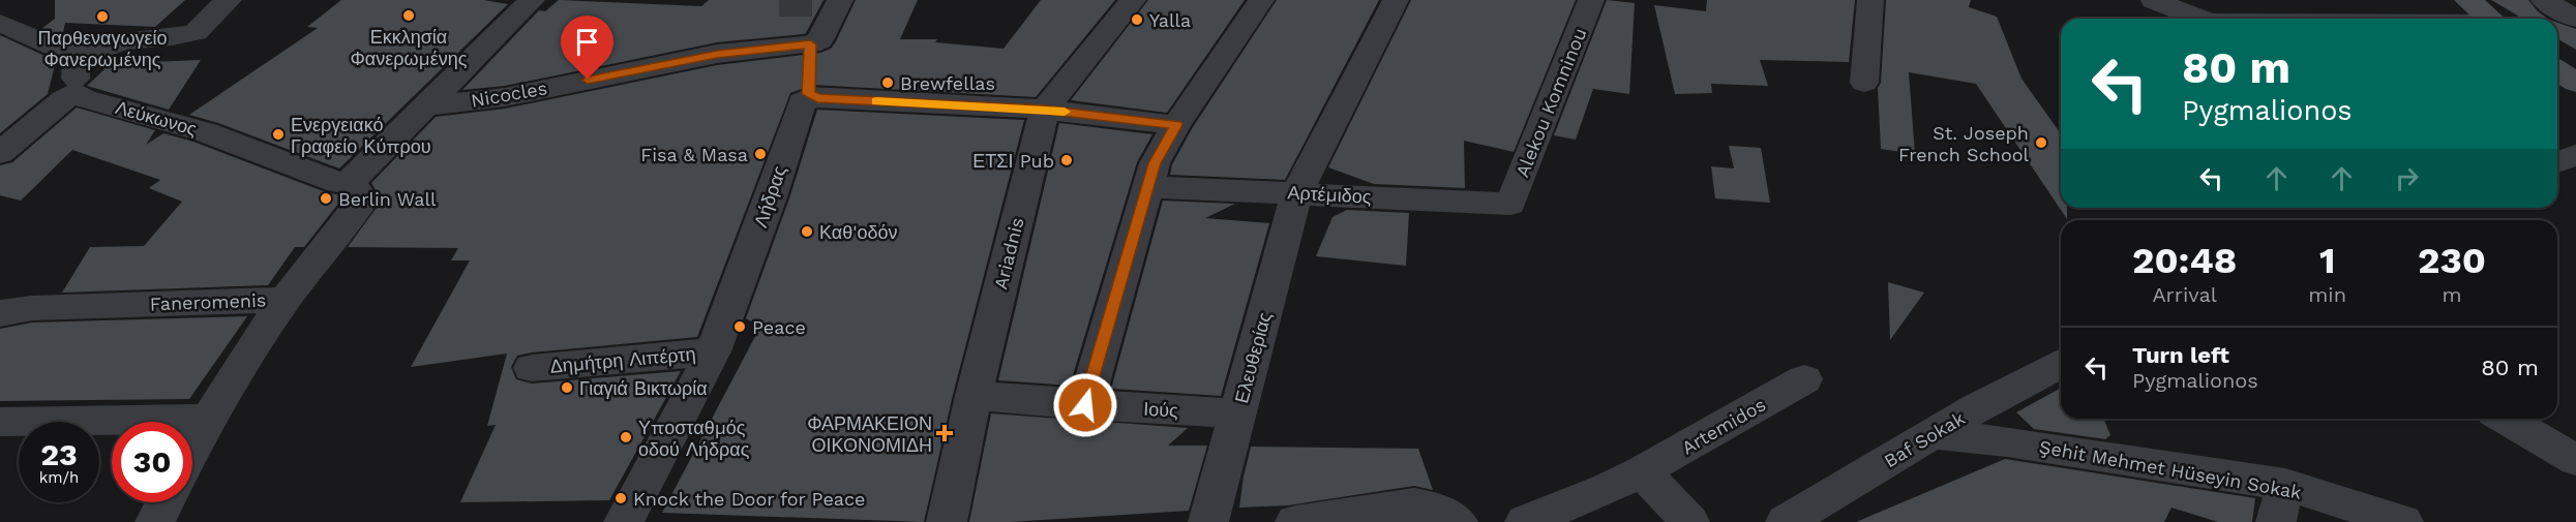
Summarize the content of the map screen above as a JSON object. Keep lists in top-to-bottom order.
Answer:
{
  "streets": {
    "street": [
      "Nicocles",
      "Alekou Komninou",
      "Λεύκωνος",
      "Αρτέμιδος",
      "Λήδρας",
      "Ariadnis",
      "Faneromenis",
      "Ελευθερίας",
      "Δημήτρη Λιπέρτη",
      "Ιούς",
      "Artemidos",
      "Baf Sokak",
      "Şehit Mehmet Hüseyin Sokak"
    ]
  },
  "crossings": [
    ["Alekou Komninou", "Αρτέμιδος"],
    ["Αρτέμιδος", "Ελευθερίας"],
    ["Λήδρας", "Δημήτρη Λιπέρτη"],
    ["Ariadnis", "Ιούς"],
    ["Ελευθερίας", "Ιούς"],
    ["Baf Sokak", "Şehit Mehmet Hüseyin Sokak"]
  ],
  "places": {
    "other": [
      "Εκκλησία Φανερωμένης",
      "Παρθεναγωγείο Φανερωμένης",
      "Yalla",
      "Brewfellas",
      "Ενεργειακό Γραφείο Κύπρου",
      "St. Joseph French School",
      "Fisa & Masa",
      "ΕΤΣΙ Pub",
      "Berlin Wall",
      "Καθ'οδόν",
      "Peace",
      "Γιαγιά Βικτωρία",
      "Υποσταθμός οδού Λήδρας",
      "Knock the Door for Peace"
    ],
    "health": ["ΦΑΡΜΑΚΕΙΟΝ ΟΙΚΟΝΟΜΙΔΗ"]
  },
  "page": {
    "turn": ["80 m", "Pygmalionos"],
    "eta": [
      "20:48",
      "Arrival",
      "1",
      "min",
      "230",
      "m"
    ],
    "list": [
      {
        "name": "Turn left",
        "note": "Pygmalionos",
        "value": "80 m"
      }
    ],
    "speed": "23 km/h",
    "limit": "30"
  }
}
